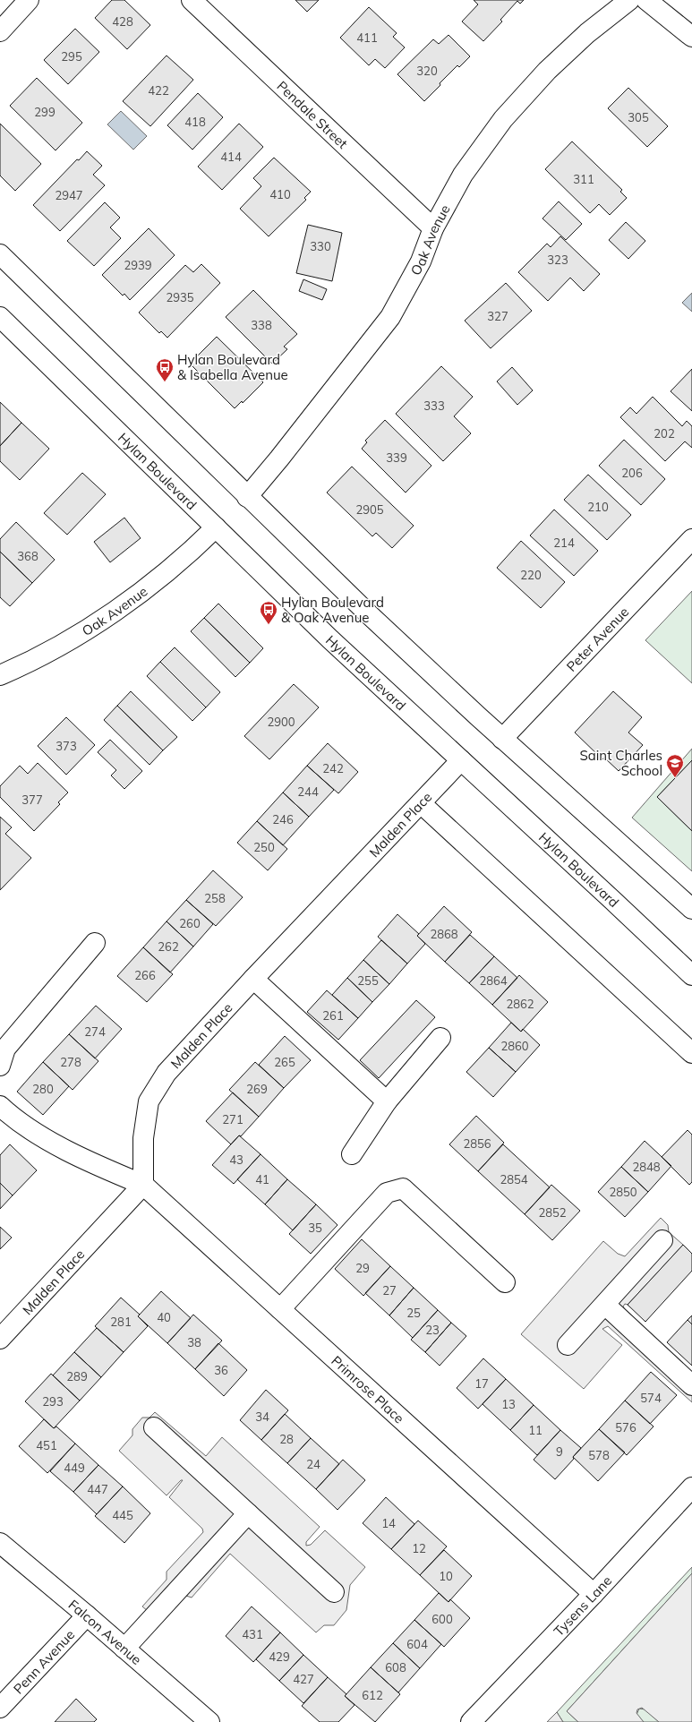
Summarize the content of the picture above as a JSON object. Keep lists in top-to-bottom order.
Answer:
{
  "streets": {
    "street": [
      "Pendale Street",
      "Oak Avenue",
      "Hylan Boulevard",
      "Peter Avenue",
      "Malden Place",
      "Primrose Place",
      "Tysens Lane",
      "Falcon Avenue",
      "Penn Avenue"
    ]
  },
  "crossings": [
    ["Pendale Street", "Oak Avenue"],
    ["Oak Avenue", "Hylan Boulevard"],
    ["Hylan Boulevard", "Malden Place"],
    ["Malden Place", "Primrose Place"],
    ["Primrose Place", "Tysens Lane"],
    ["Falcon Avenue", "Penn Avenue"]
  ],
  "places": {
    "bus stop": ["Hylan Boulevard & Isabella Avenue", "Hylan Boulevard & Oak Avenue"],
    "school or university": ["Saint Charles School"]
  },
  "house_numbers": [
    "428",
    "411",
    "295",
    "320",
    "422",
    "299",
    "305",
    "418",
    "414",
    "311",
    "410",
    "2947",
    "330",
    "323",
    "2939",
    "2935",
    "327",
    "338",
    "333",
    "202",
    "339",
    "206",
    "210",
    "2905",
    "214",
    "368",
    "220",
    "2900",
    "373",
    "242",
    "244",
    "377",
    "246",
    "250",
    "258",
    "260",
    "2868",
    "262",
    "266",
    "255",
    "2864",
    "2862",
    "261",
    "274",
    "2860",
    "278",
    "265",
    "280",
    "269",
    "271",
    "2856",
    "43",
    "2848",
    "41",
    "2854",
    "2850",
    "2852",
    "35",
    "29",
    "27",
    "25",
    "40",
    "281",
    "23",
    "38",
    "36",
    "289",
    "17",
    "574",
    "293",
    "13",
    "34",
    "576",
    "11",
    "28",
    "451",
    "9",
    "578",
    "24",
    "449",
    "447",
    "445",
    "14",
    "12",
    "10",
    "600",
    "431",
    "604",
    "429",
    "608",
    "427",
    "612"
  ]
}
